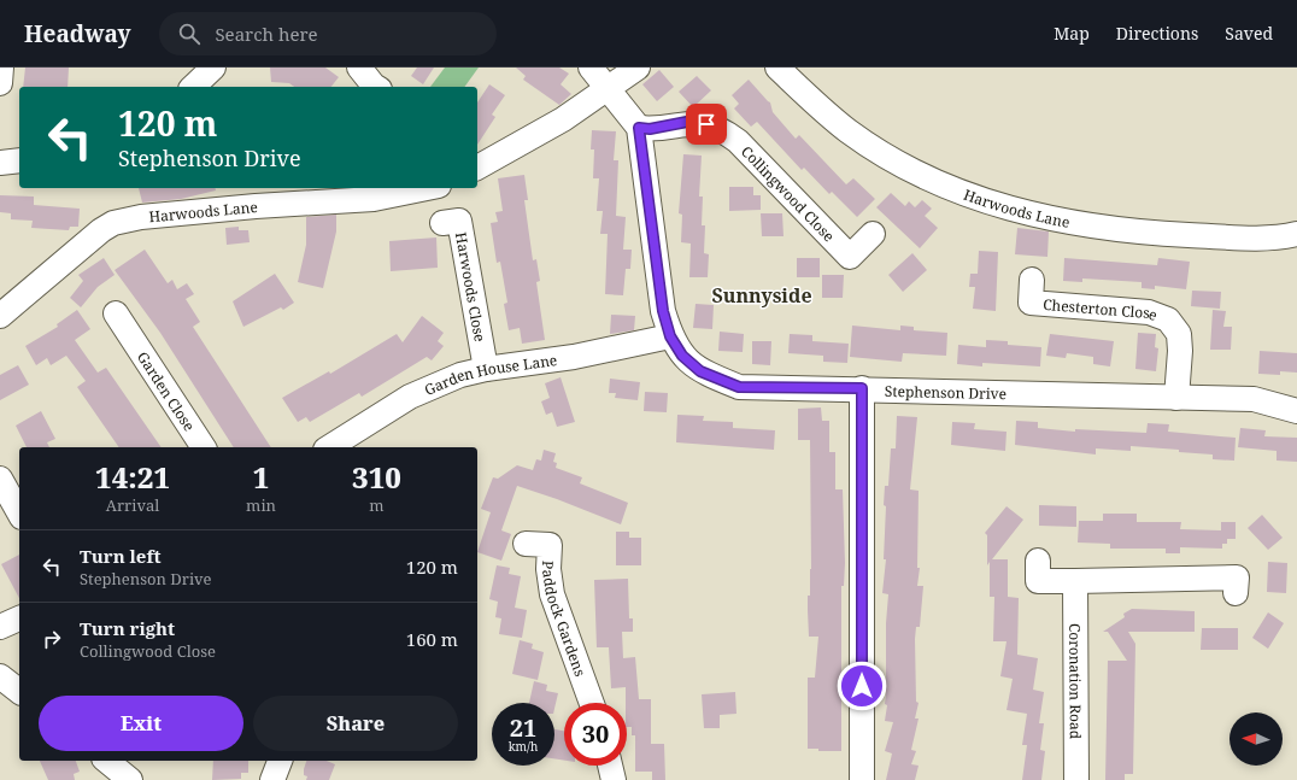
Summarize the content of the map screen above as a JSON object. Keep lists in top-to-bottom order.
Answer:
{
  "streets": {
    "street": [
      "Collingwood Close",
      "Harwoods Lane",
      "Harwoods Close",
      "Chesterton Close",
      "Garden House Lane",
      "Garden Close",
      "Stephenson Drive",
      "Paddock Gardens",
      "Coronation Road"
    ]
  },
  "crossings": [
    ["Collingwood Close", "Stephenson Drive"],
    ["Harwoods Close", "Garden House Lane"],
    ["Chesterton Close", "Stephenson Drive"],
    ["Garden House Lane", "Stephenson Drive"]
  ],
  "districts": ["Sunnyside"],
  "north": "left",
  "page": {
    "header": "Headway",
    "search": "Search here",
    "nav": ["Map", "Directions", "Saved"],
    "turn": ["120 m", "Stephenson Drive"],
    "eta": [
      "14:21",
      "Arrival",
      "1",
      "min",
      "310",
      "m"
    ],
    "list": [
      {
        "name": "Turn left",
        "note": "Stephenson Drive",
        "value": "120 m"
      },
      {
        "name": "Turn right",
        "note": "Collingwood Close",
        "value": "160 m"
      }
    ],
    "buttons": ["Exit", "Share"],
    "speed": "21 km/h",
    "limit": "30"
  }
}
